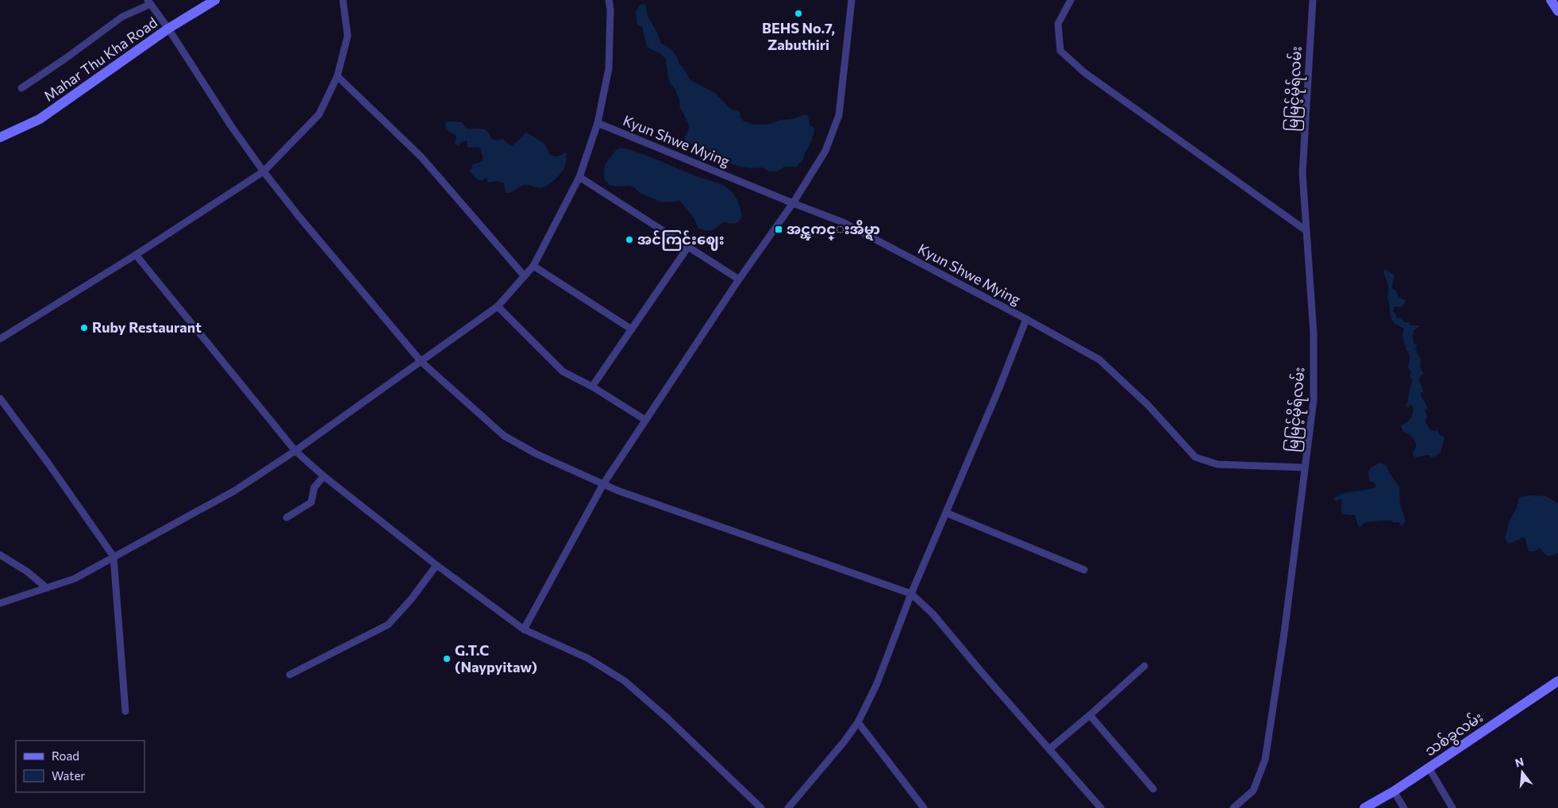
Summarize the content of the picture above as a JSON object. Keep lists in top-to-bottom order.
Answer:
{
  "streets": {
    "main road": ["Mahar Thu Kha Road", "သစ်ခွလမ်း"],
    "street": ["မြမြင့်မိုရ်လမ်း", "Kyun Shwe Mying"]
  },
  "crossings": [
    ["မြမြင့်မိုရ်လမ်း", "Kyun Shwe Mying"]
  ],
  "places": {
    "other": [
      "BEHS No.7, Zabuthiri",
      "အင်ကြင်းဈေး",
      "Ruby Restaurant",
      "G.T.C (Naypyitaw)"
    ],
    "transit": ["အင္ၾကင္းအိမ္ရာ"]
  },
  "legend": ["Road", "Water"],
  "north": "top"
}
